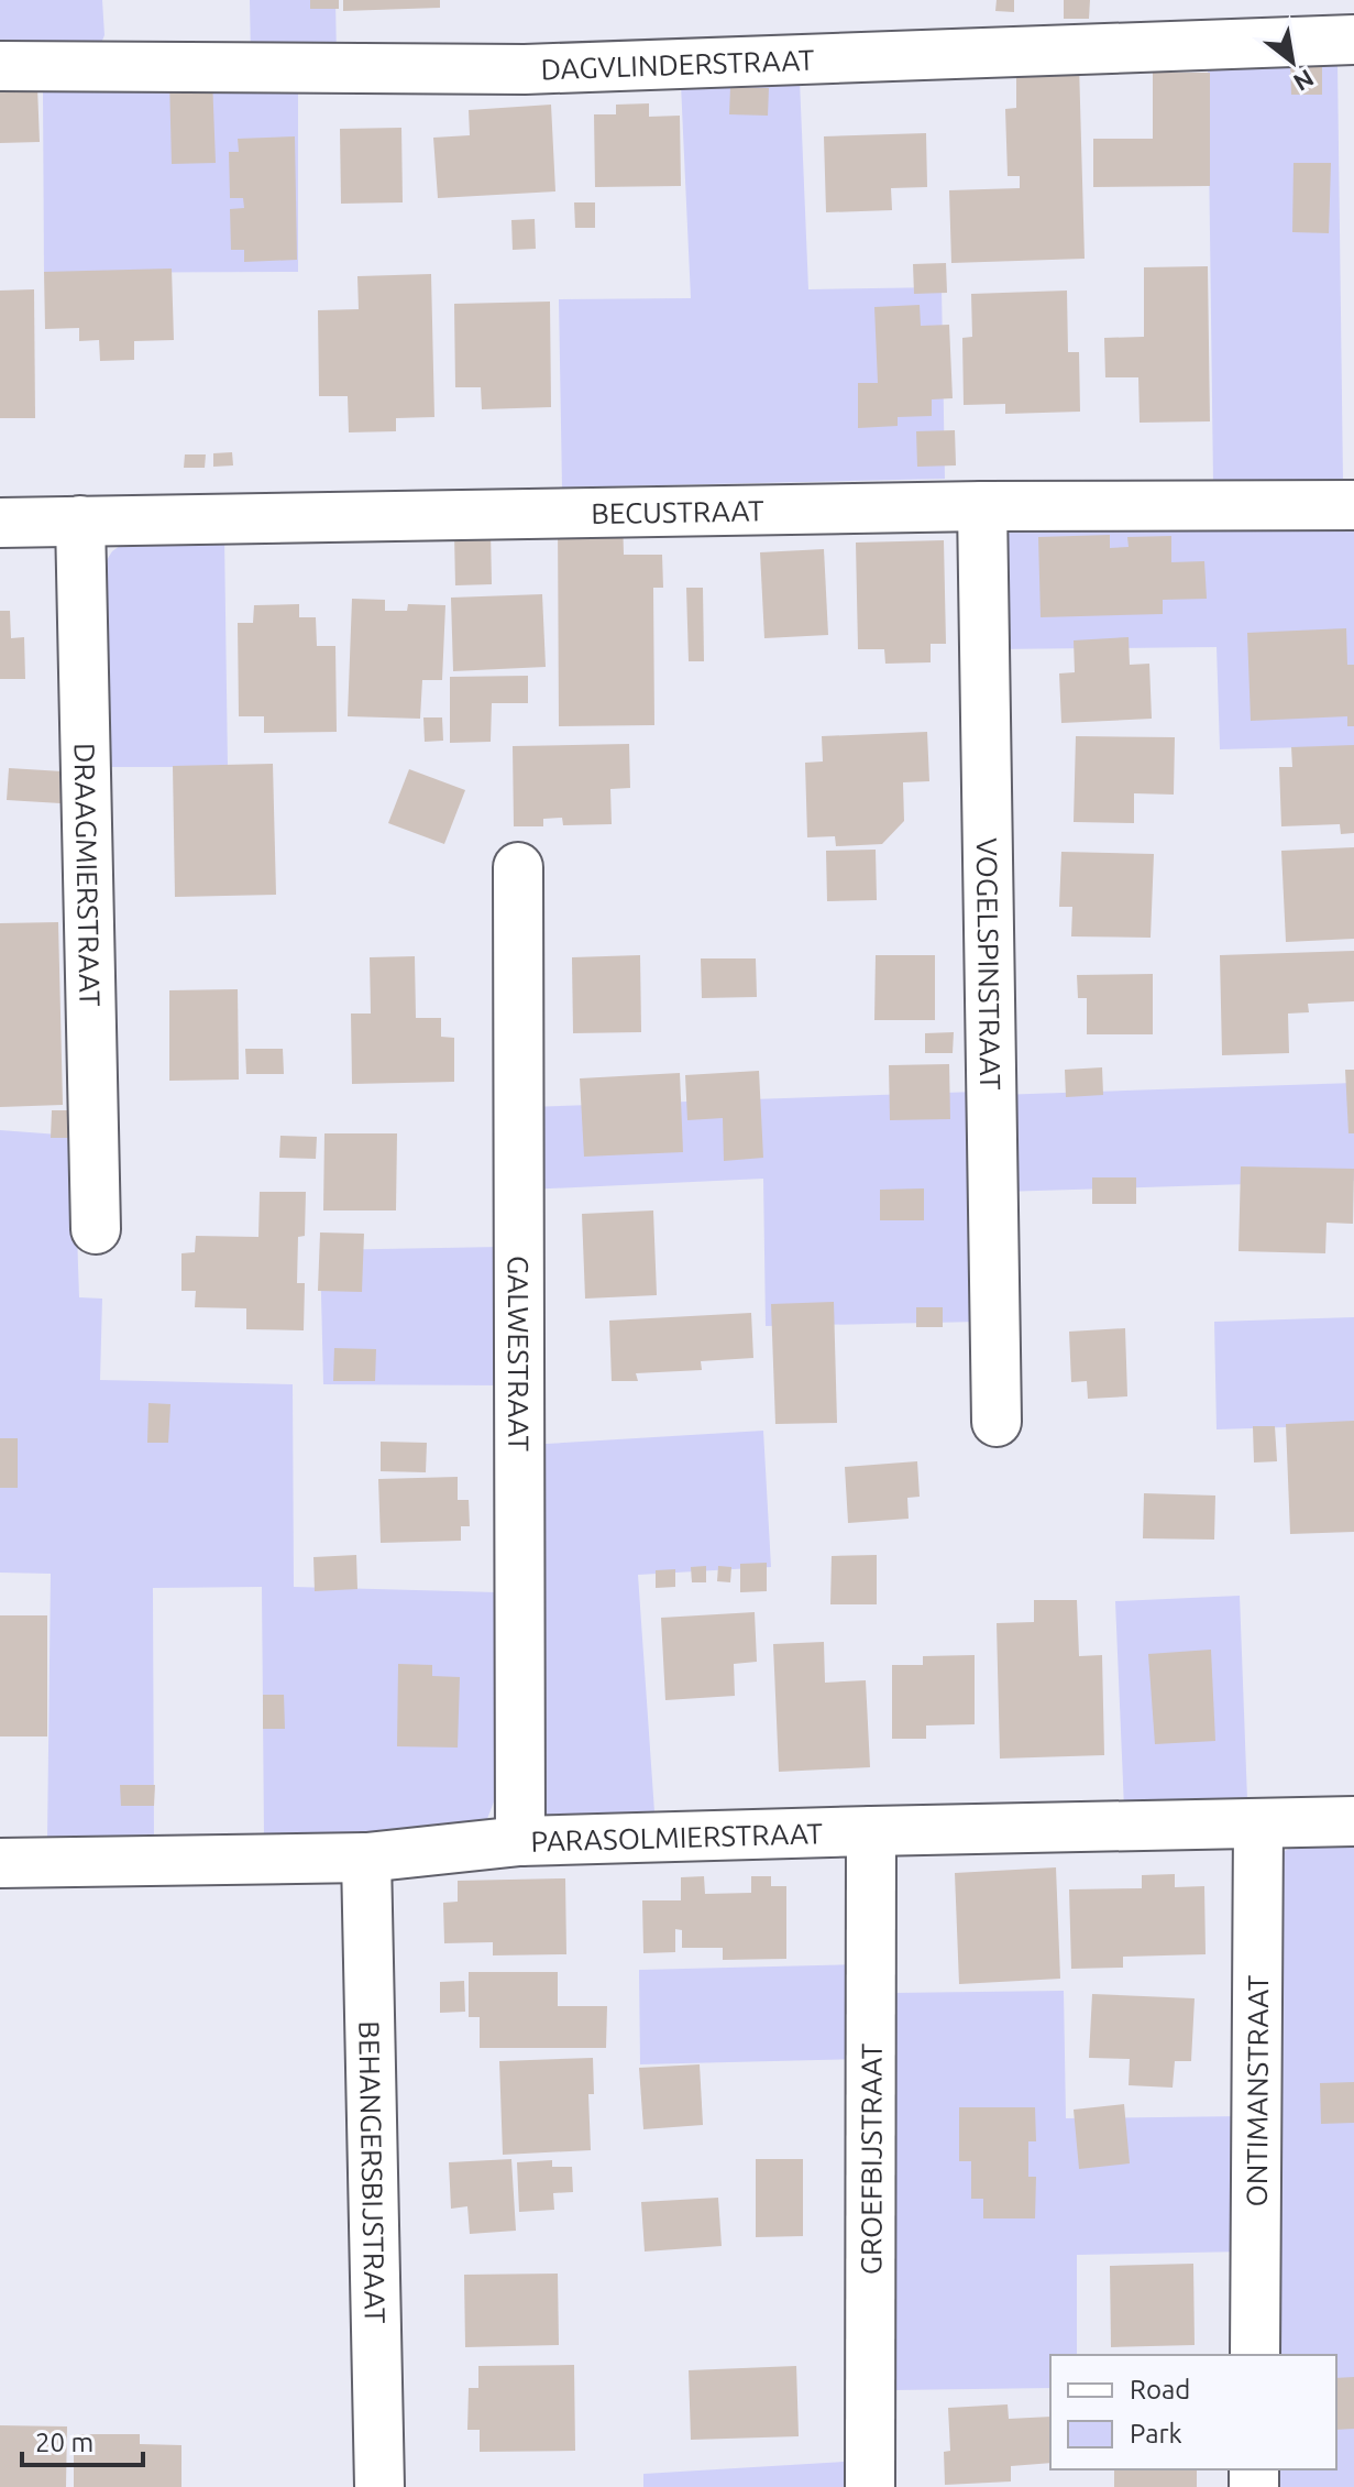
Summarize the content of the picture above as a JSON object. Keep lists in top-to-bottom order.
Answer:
{
  "streets": {
    "street": [
      "DAGVLINDERSTRAAT",
      "BECUSTRAAT",
      "DRAAGMIERSTRAAT",
      "VOGELSPINSTRAAT",
      "GALWESTRAAT",
      "PARASOLMIERSTRAAT",
      "ONTIMANSTRAAT",
      "GROEFBIJSTRAAT",
      "BEHANGERSBIJSTRAAT"
    ]
  },
  "crossings": [
    ["BECUSTRAAT", "DRAAGMIERSTRAAT"],
    ["BECUSTRAAT", "VOGELSPINSTRAAT"],
    ["GALWESTRAAT", "PARASOLMIERSTRAAT"],
    ["PARASOLMIERSTRAAT", "ONTIMANSTRAAT"],
    ["PARASOLMIERSTRAAT", "GROEFBIJSTRAAT"],
    ["PARASOLMIERSTRAAT", "BEHANGERSBIJSTRAAT"]
  ],
  "legend": ["Road", "Park"],
  "scale_bar": "20 m",
  "north": "bottom right"
}
